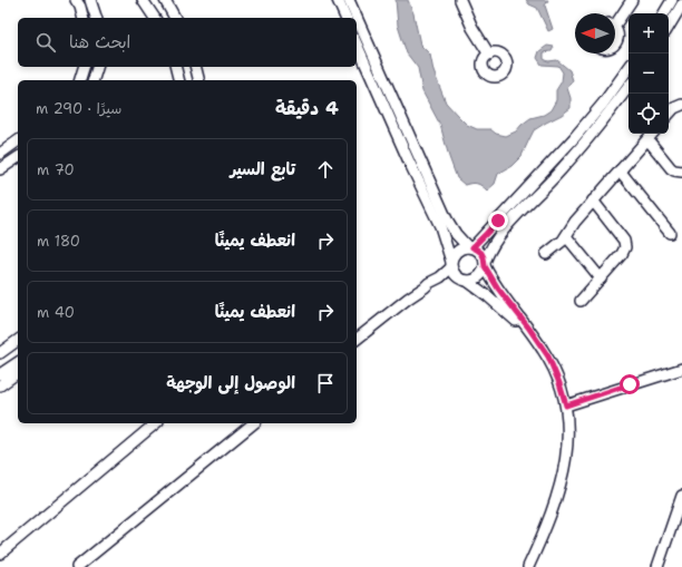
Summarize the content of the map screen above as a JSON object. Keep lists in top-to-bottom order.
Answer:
{
  "north": "left",
  "page": {
    "map_buttons": ["+", "−"],
    "search": "ابحث هنا",
    "heading": ["4 دقيقة", "سيرًا · 290 m"],
    "list": [
      ["تابع السير", "70 m"],
      ["انعطف يمينًا", "180 m"],
      ["انعطف يمينًا", "40 m"],
      "الوصول إلى الوجهة"
    ]
  }
}
